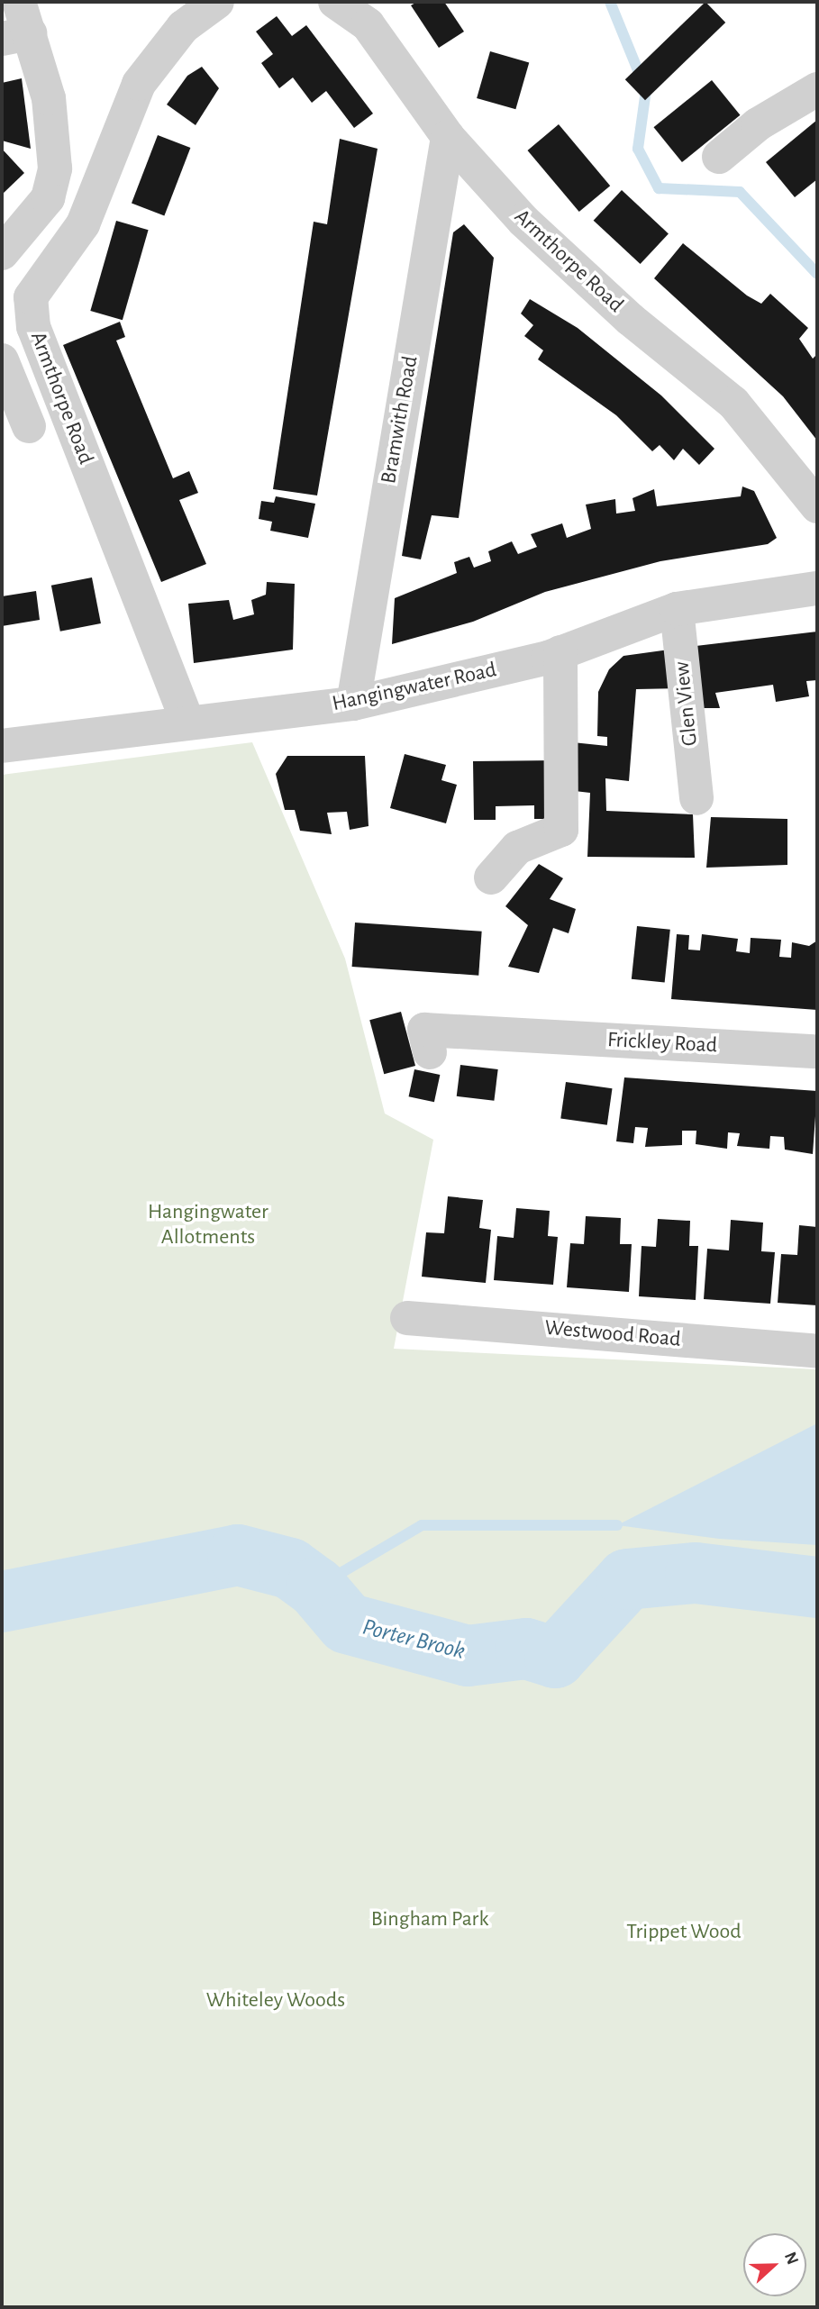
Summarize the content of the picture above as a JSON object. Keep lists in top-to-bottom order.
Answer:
{
  "streets": {
    "street": [
      "Armthorpe Road",
      "Bramwith Road",
      "Hangingwater Road",
      "Glen View",
      "Frickley Road",
      "Westwood Road"
    ]
  },
  "crossings": [
    ["Armthorpe Road", "Bramwith Road"],
    ["Armthorpe Road", "Hangingwater Road"],
    ["Bramwith Road", "Hangingwater Road"],
    ["Hangingwater Road", "Glen View"]
  ],
  "water": ["Porter Brook"],
  "parks": [
    "Hangingwater Allotments",
    "Bingham Park",
    "Trippet Wood",
    "Whiteley Woods"
  ],
  "north": "right"
}
